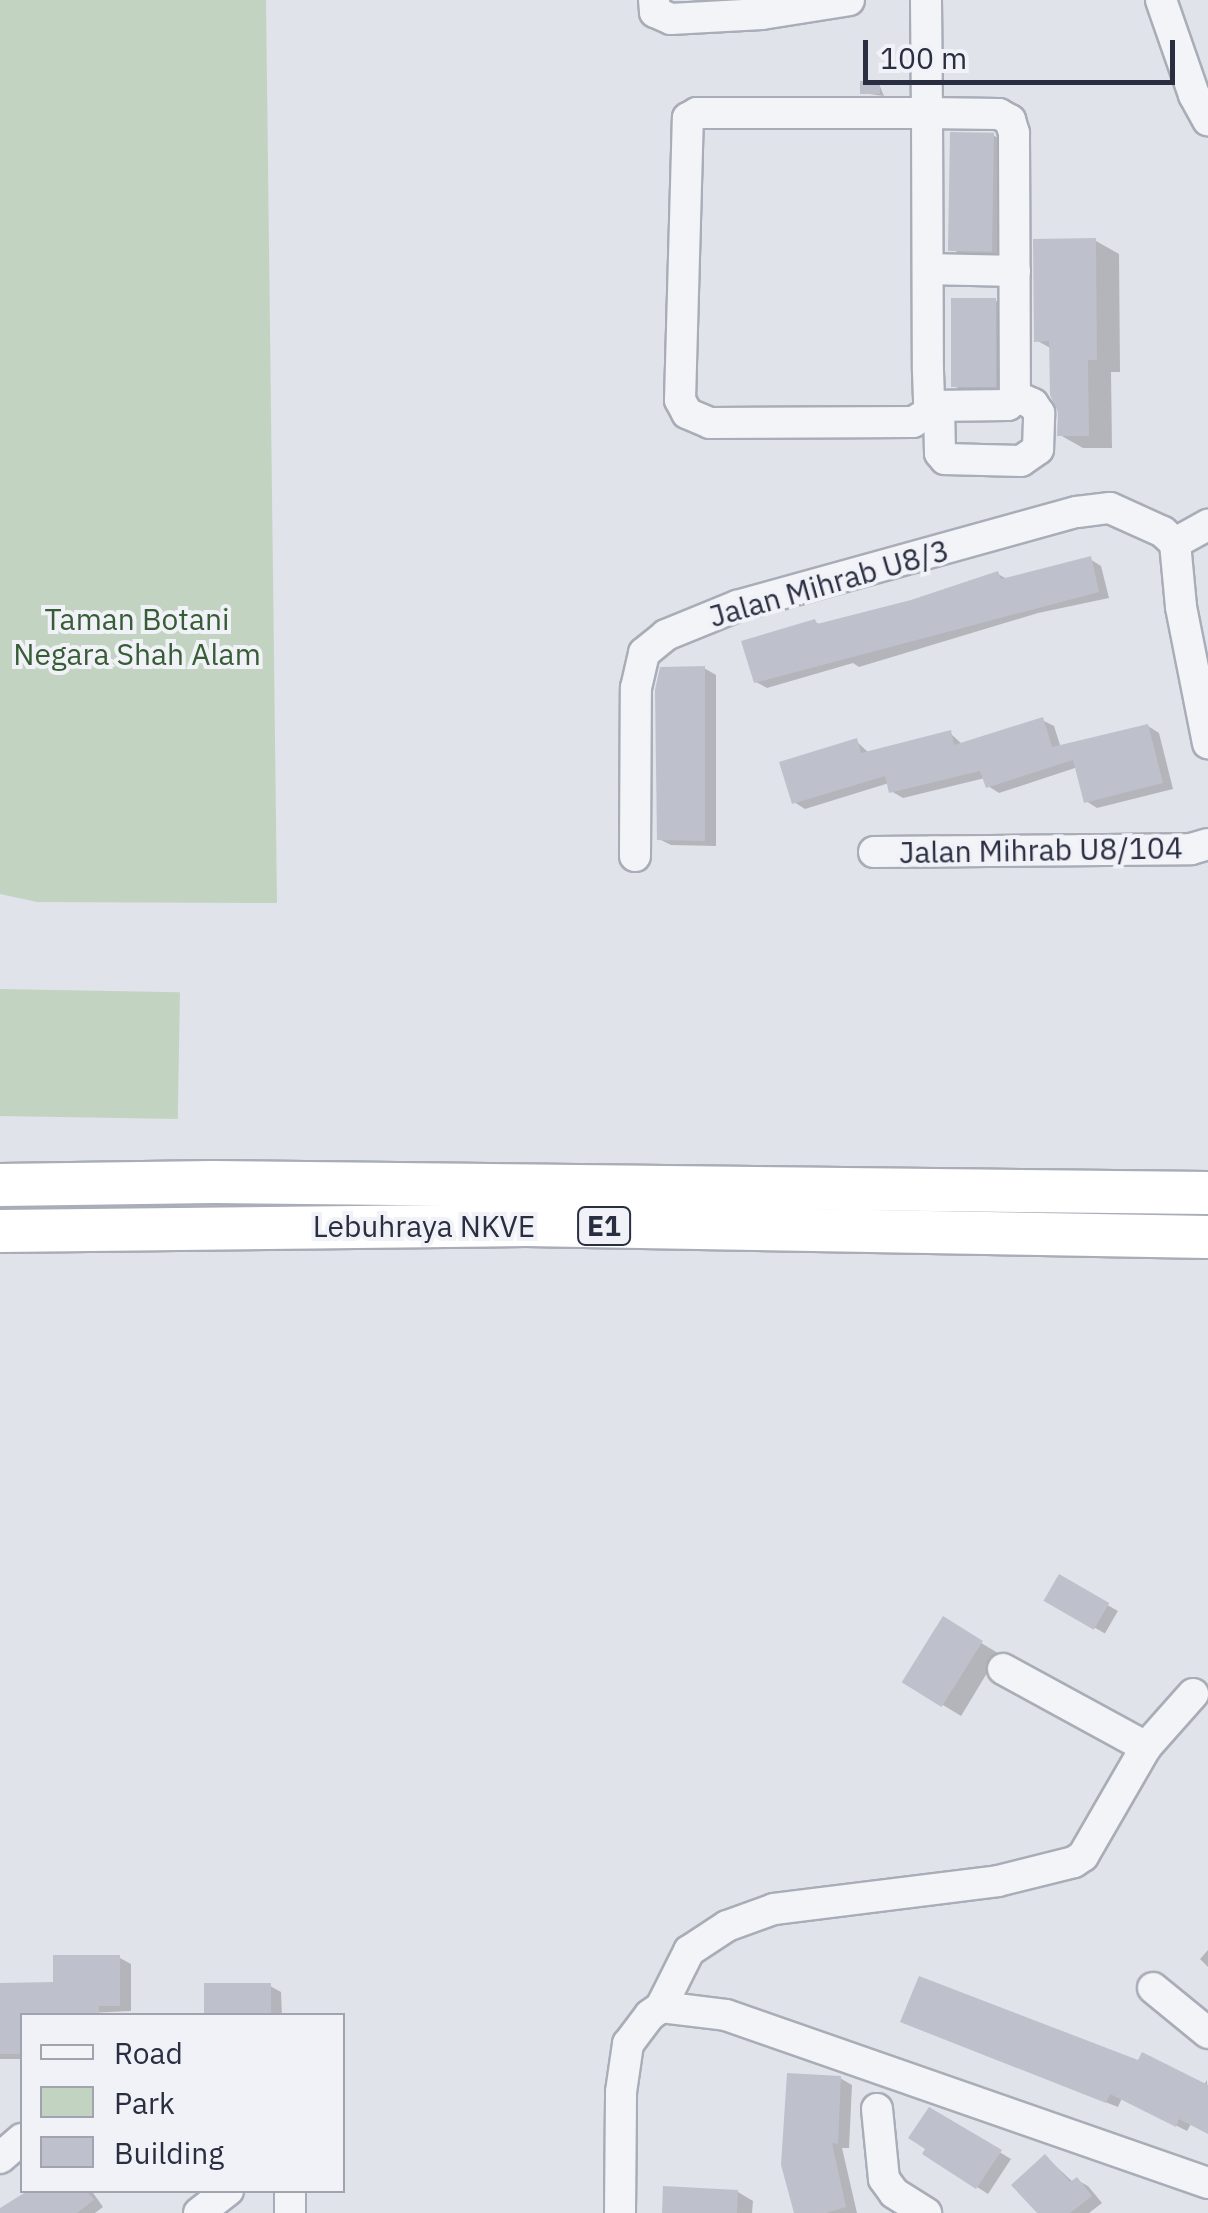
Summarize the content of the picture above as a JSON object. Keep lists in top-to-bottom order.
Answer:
{
  "streets": {
    "highway": ["Lebuhraya NKVE", "E1"],
    "street": ["Jalan Mihrab U8/3", "Jalan Mihrab U8/104"]
  },
  "parks": ["Taman Botani Negara Shah Alam"],
  "legend": ["Road", "Park", "Building"],
  "scale_bar": "100 m"
}
